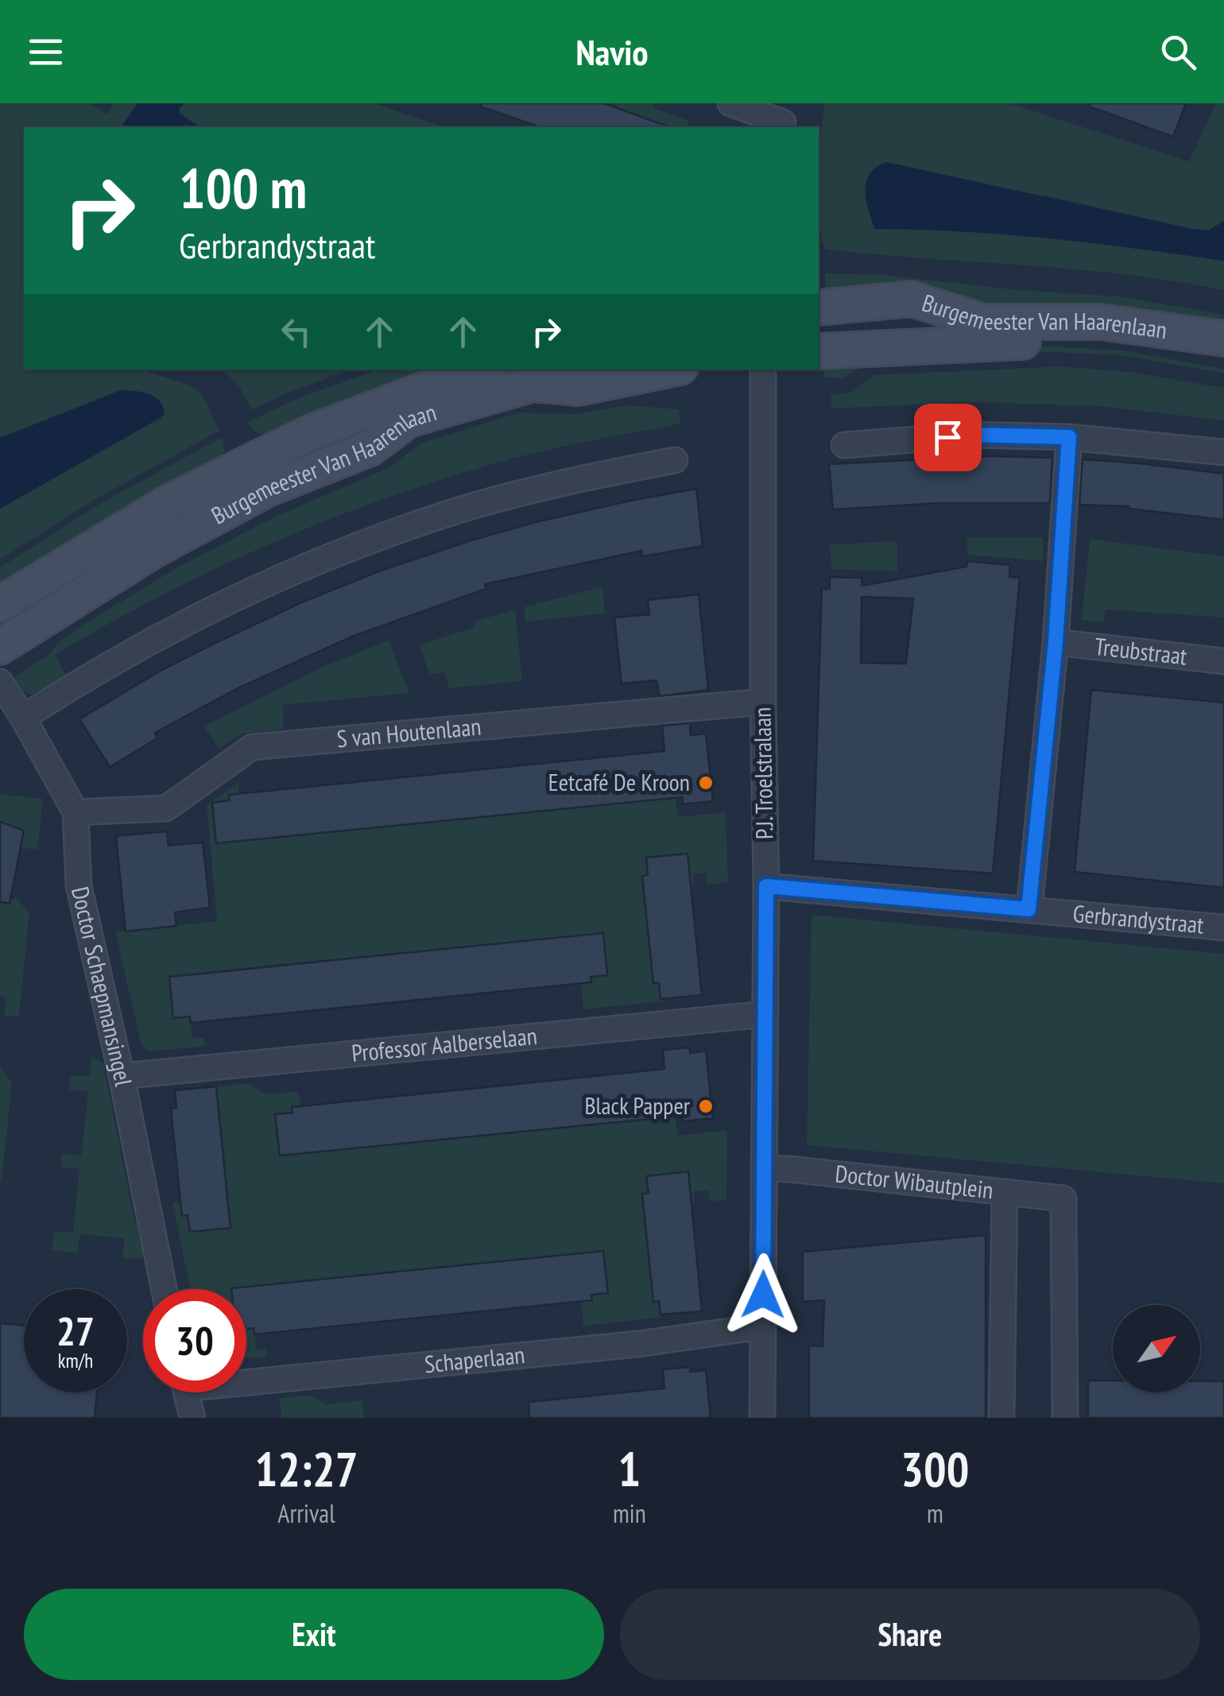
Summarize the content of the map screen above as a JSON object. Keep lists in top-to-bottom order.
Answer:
{
  "streets": {
    "main road": ["Burgemeester Van Haarenlaan"],
    "street": [
      "Treubstraat",
      "S van Houtenlaan",
      "P.J. Troelstralaan",
      "Gerbrandystraat",
      "Doctor Schaepmansingel",
      "Professor Aalberselaan",
      "Doctor Wibautplein",
      "Schaperlaan"
    ]
  },
  "crossings": [
    ["S van Houtenlaan", "P.J. Troelstralaan"],
    ["S van Houtenlaan", "Doctor Schaepmansingel"],
    ["P.J. Troelstralaan", "Gerbrandystraat"],
    ["P.J. Troelstralaan", "Professor Aalberselaan"],
    ["P.J. Troelstralaan", "Doctor Wibautplein"],
    ["P.J. Troelstralaan", "Schaperlaan"],
    ["Doctor Schaepmansingel", "Professor Aalberselaan"]
  ],
  "places": ["Eetcafé De Kroon", "Black Papper"],
  "north": "top right",
  "page": {
    "header": "Navio",
    "turn": ["100 m", "Gerbrandystraat"],
    "speed": "27 km/h",
    "limit": "30",
    "eta": [
      "12:27",
      "Arrival",
      "1",
      "min",
      "300",
      "m"
    ],
    "buttons": ["Exit", "Share"]
  }
}
